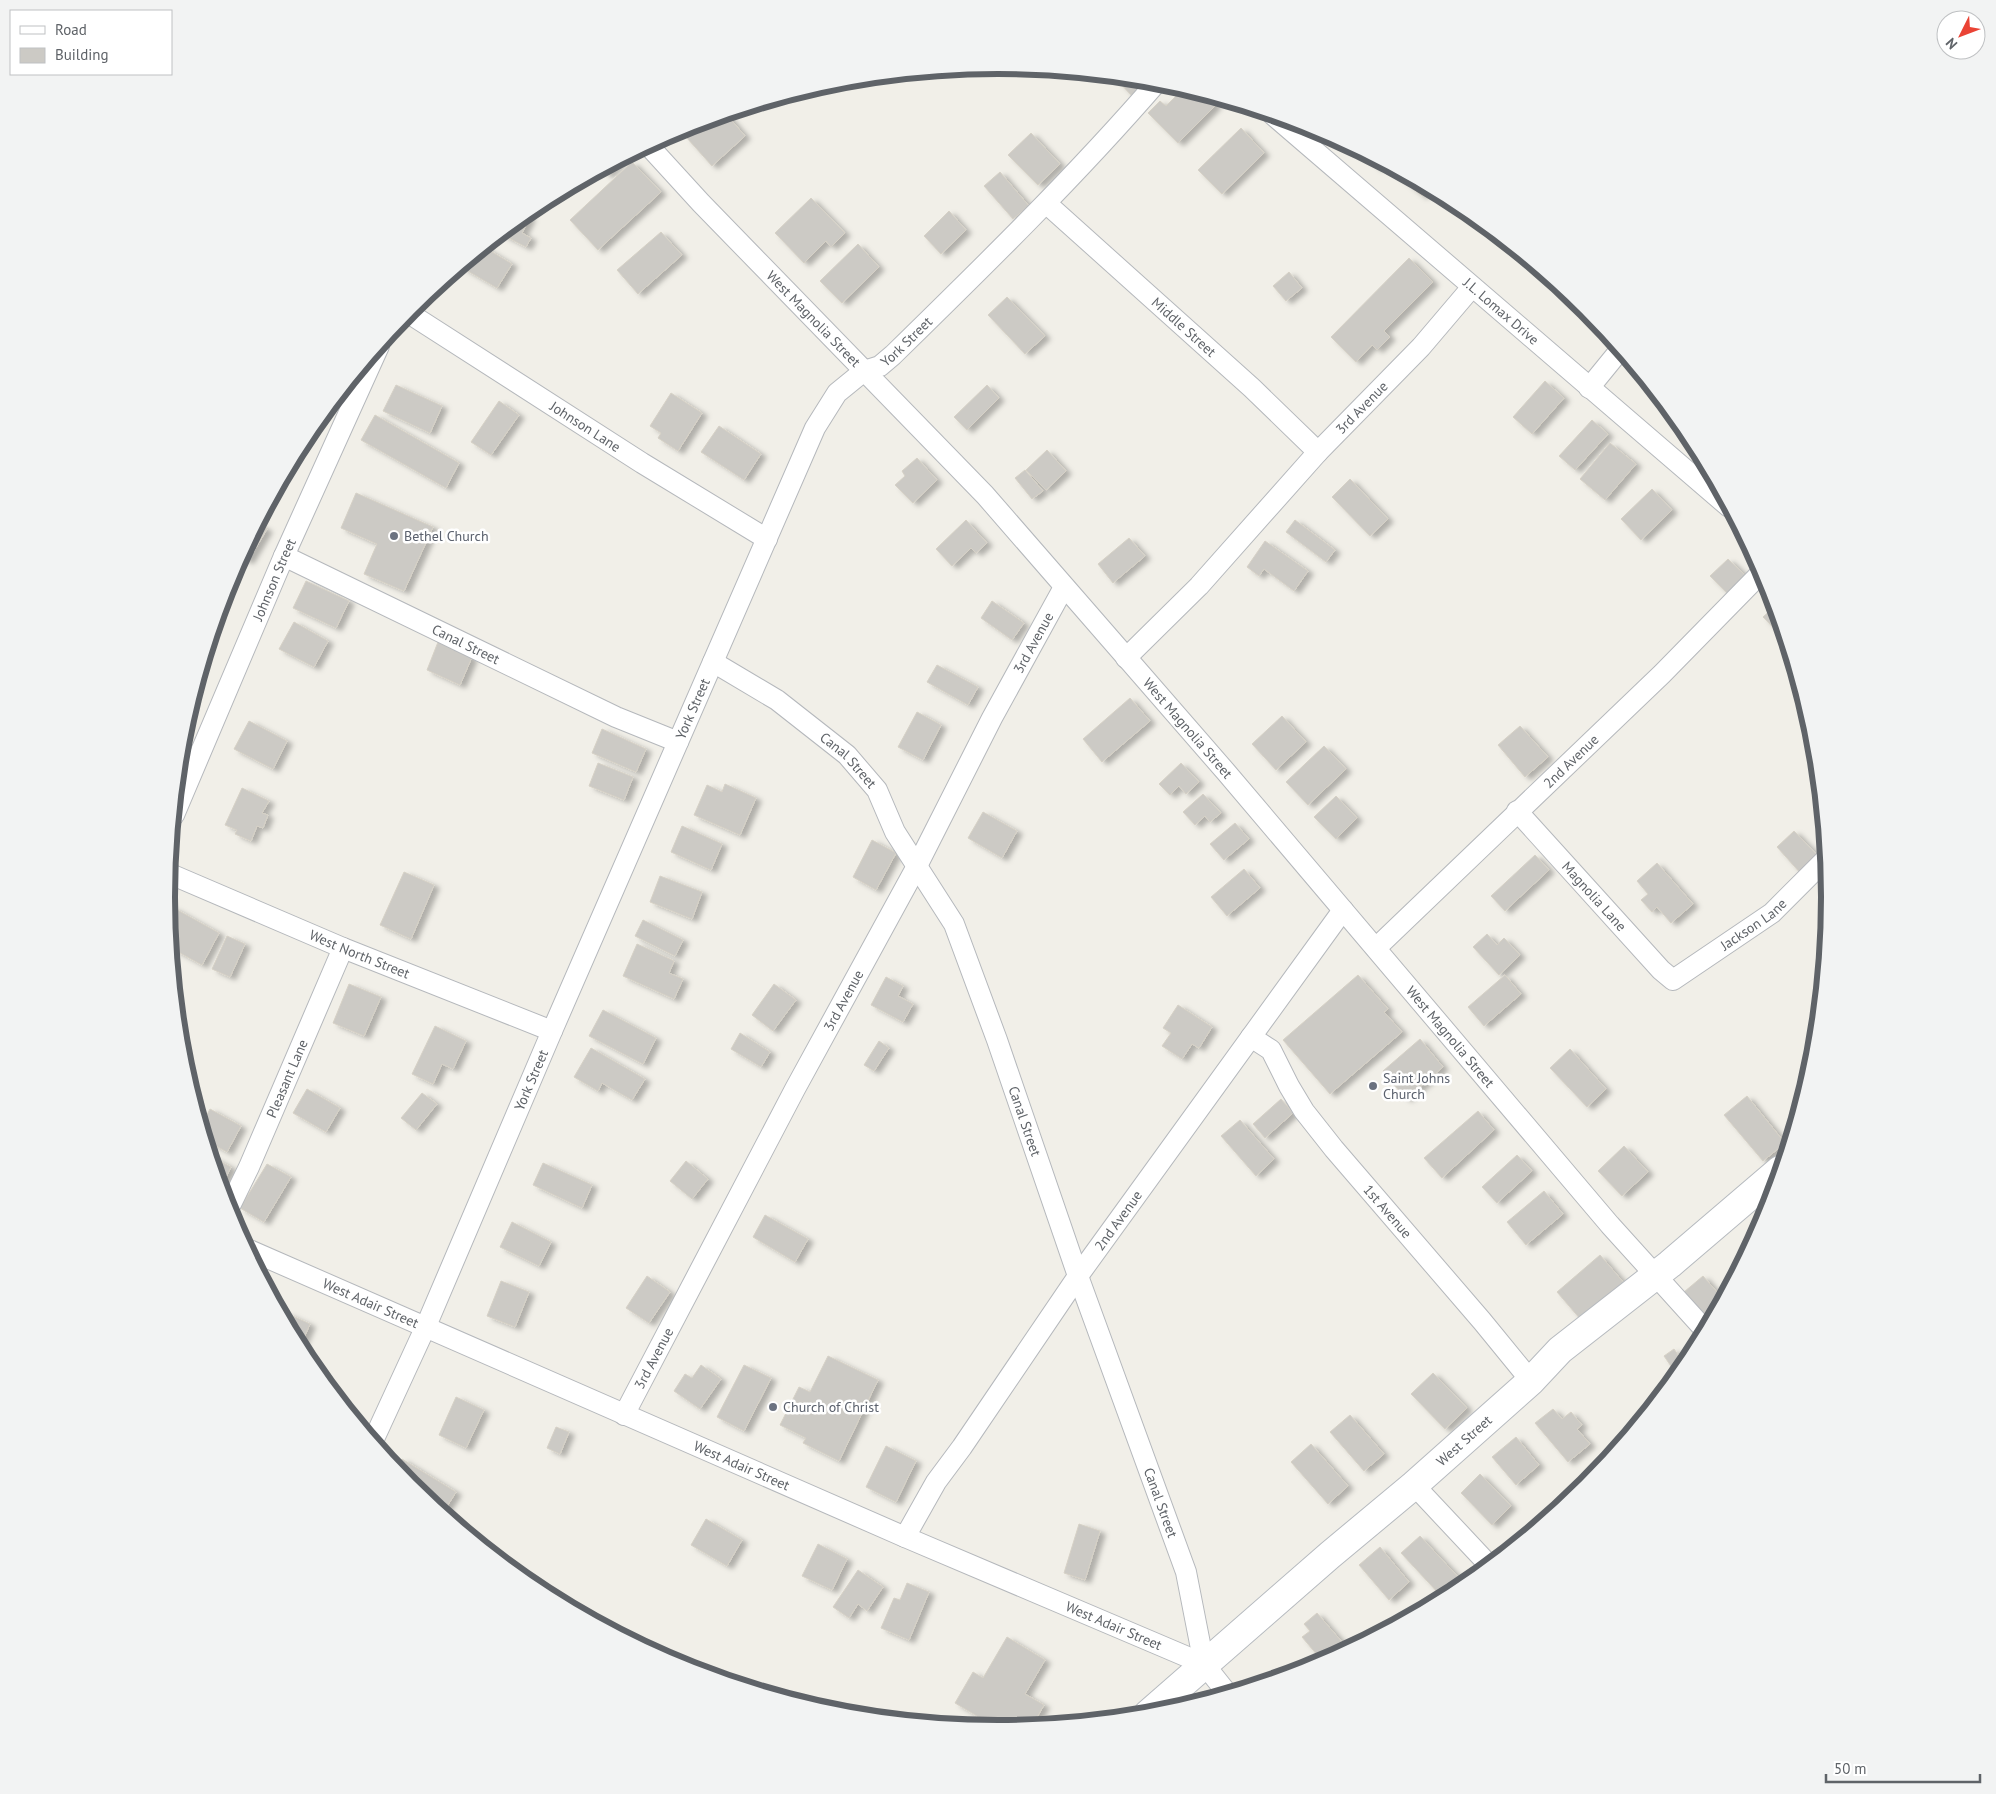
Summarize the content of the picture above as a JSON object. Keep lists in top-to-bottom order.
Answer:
{
  "streets": {
    "street": [
      "J.L. Lomax Drive",
      "West Magnolia Street",
      "Middle Street",
      "York Street",
      "3rd Avenue",
      "Johnson Lane",
      "Johnson Street",
      "Canal Street",
      "2nd Avenue",
      "Magnolia Lane",
      "Jackson Lane",
      "West North Street",
      "Pleasant Lane",
      "1st Avenue",
      "West Adair Street",
      "West Street"
    ]
  },
  "crossings": [
    ["J.L. Lomax Drive", "3rd Avenue"],
    ["West Magnolia Street", "York Street"],
    ["West Magnolia Street", "3rd Avenue"],
    ["West Magnolia Street", "2nd Avenue"],
    ["West Magnolia Street", "West Street"],
    ["Middle Street", "York Street"],
    ["Middle Street", "3rd Avenue"],
    ["York Street", "Johnson Lane"],
    ["York Street", "Canal Street"],
    ["York Street", "West North Street"],
    ["York Street", "West Adair Street"],
    ["3rd Avenue", "Canal Street"],
    ["3rd Avenue", "West Adair Street"],
    ["Johnson Street", "Canal Street"],
    ["Canal Street", "2nd Avenue"],
    ["Canal Street", "West Adair Street"],
    ["Canal Street", "West Street"],
    ["2nd Avenue", "Magnolia Lane"],
    ["2nd Avenue", "1st Avenue"],
    ["2nd Avenue", "West Adair Street"],
    ["Magnolia Lane", "Jackson Lane"],
    ["West North Street", "Pleasant Lane"],
    ["1st Avenue", "West Street"],
    ["West Adair Street", "West Street"]
  ],
  "places": ["Bethel Church", "Saint Johns Church", "Church of Christ"],
  "legend": ["Road", "Building"],
  "scale_bar": "50 m",
  "north": "bottom left"
}
